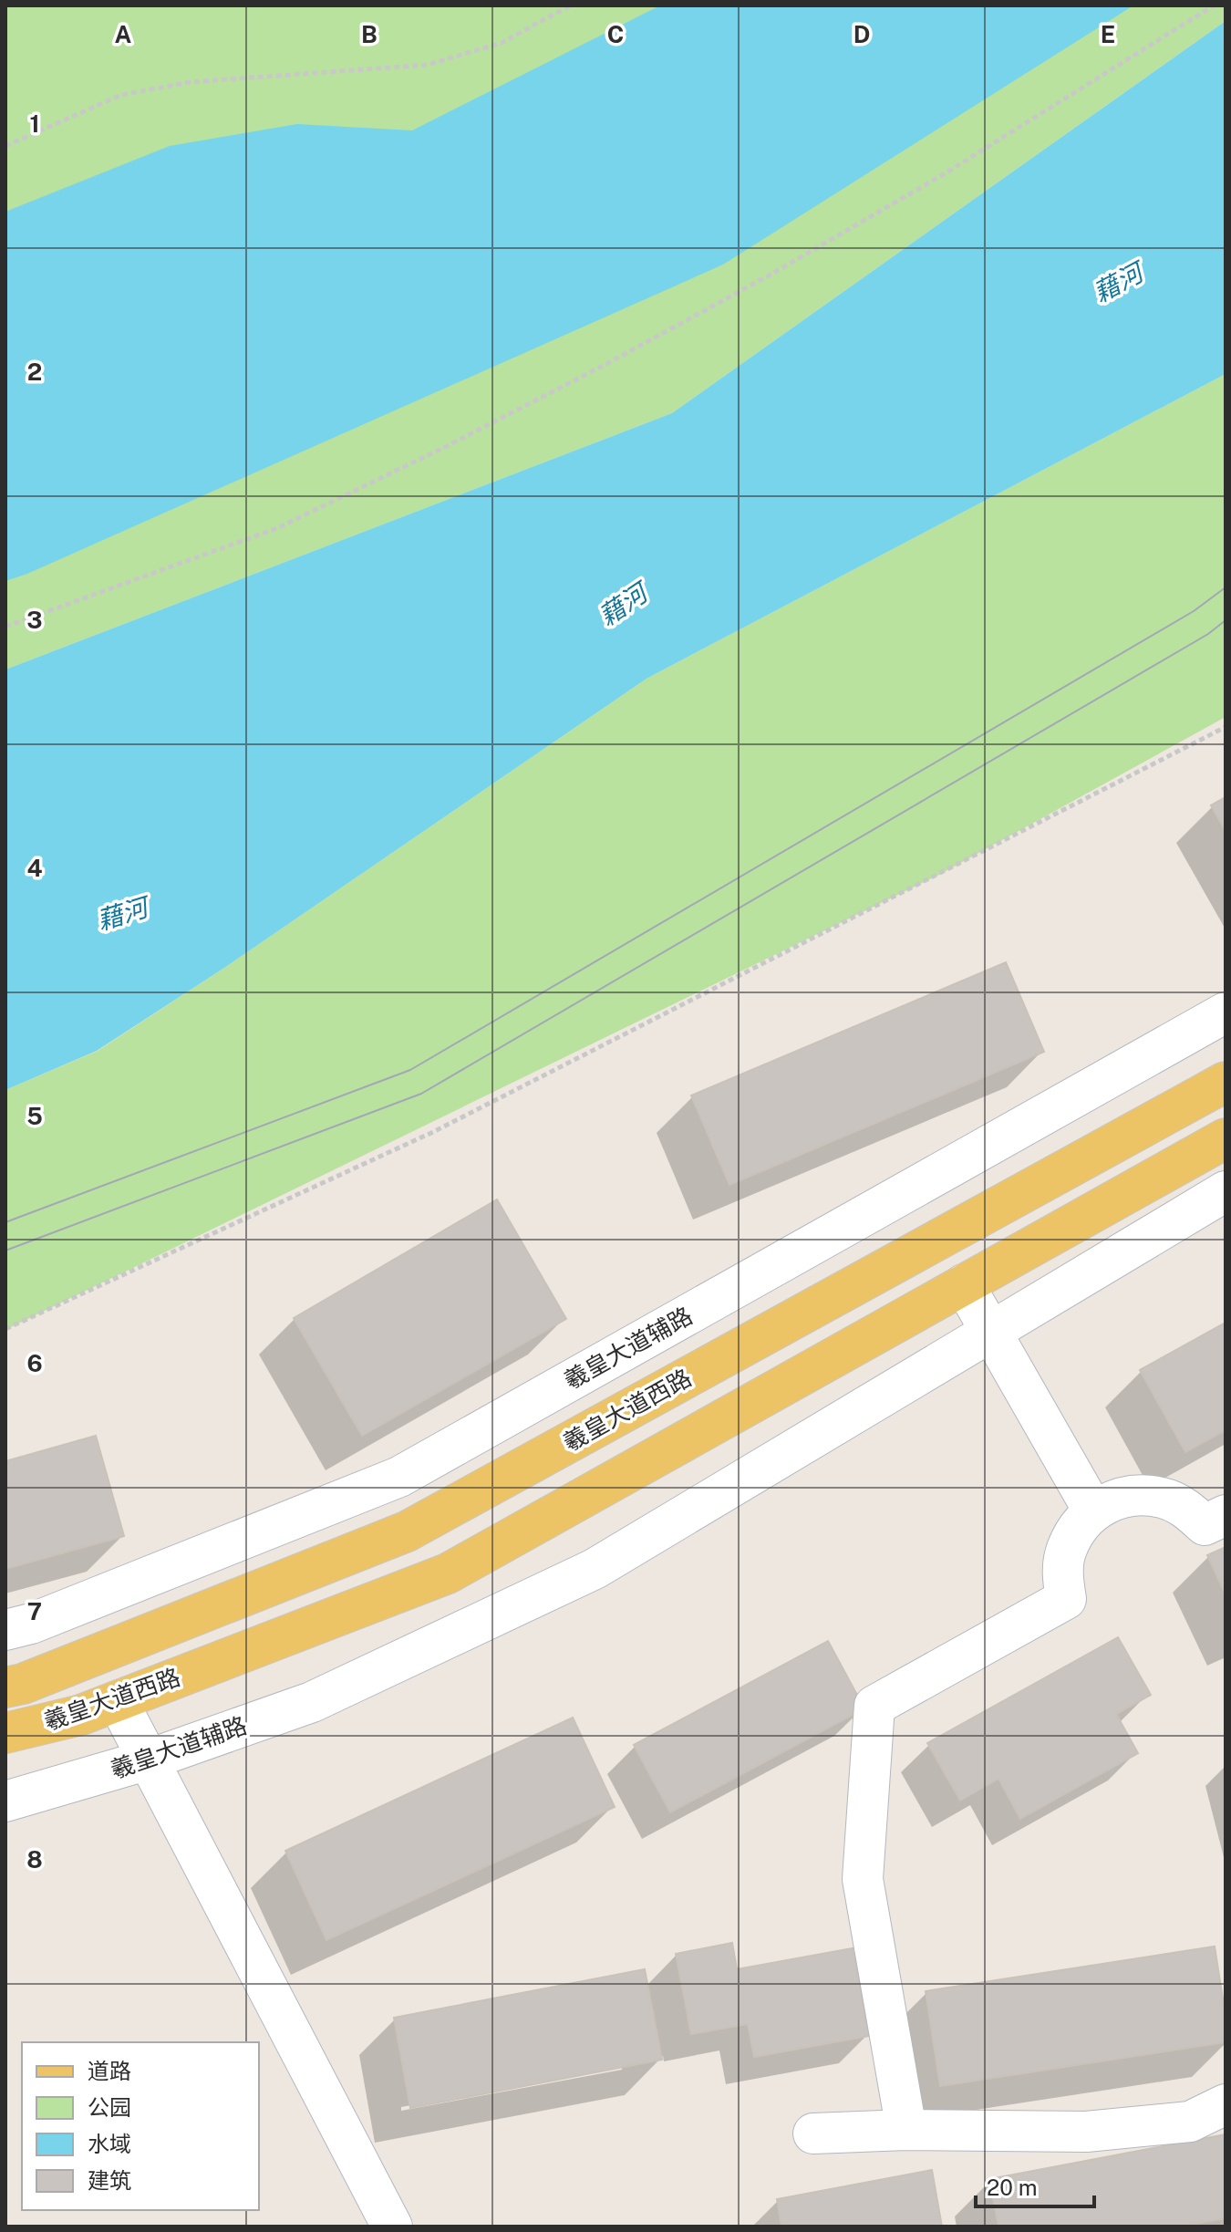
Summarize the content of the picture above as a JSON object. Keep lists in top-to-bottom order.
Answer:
{
  "streets": {
    "main road": ["羲皇大道西路"],
    "street": ["羲皇大道辅路"]
  },
  "water": ["藉河"],
  "legend": [
    "道路",
    "公园",
    "水域",
    "建筑"
  ],
  "scale_bar": "20 m",
  "grid": {
    "columns": [
      "A",
      "B",
      "C",
      "D",
      "E"
    ],
    "rows": [
      "1",
      "2",
      "3",
      "4",
      "5",
      "6",
      "7",
      "8"
    ]
  }
}
